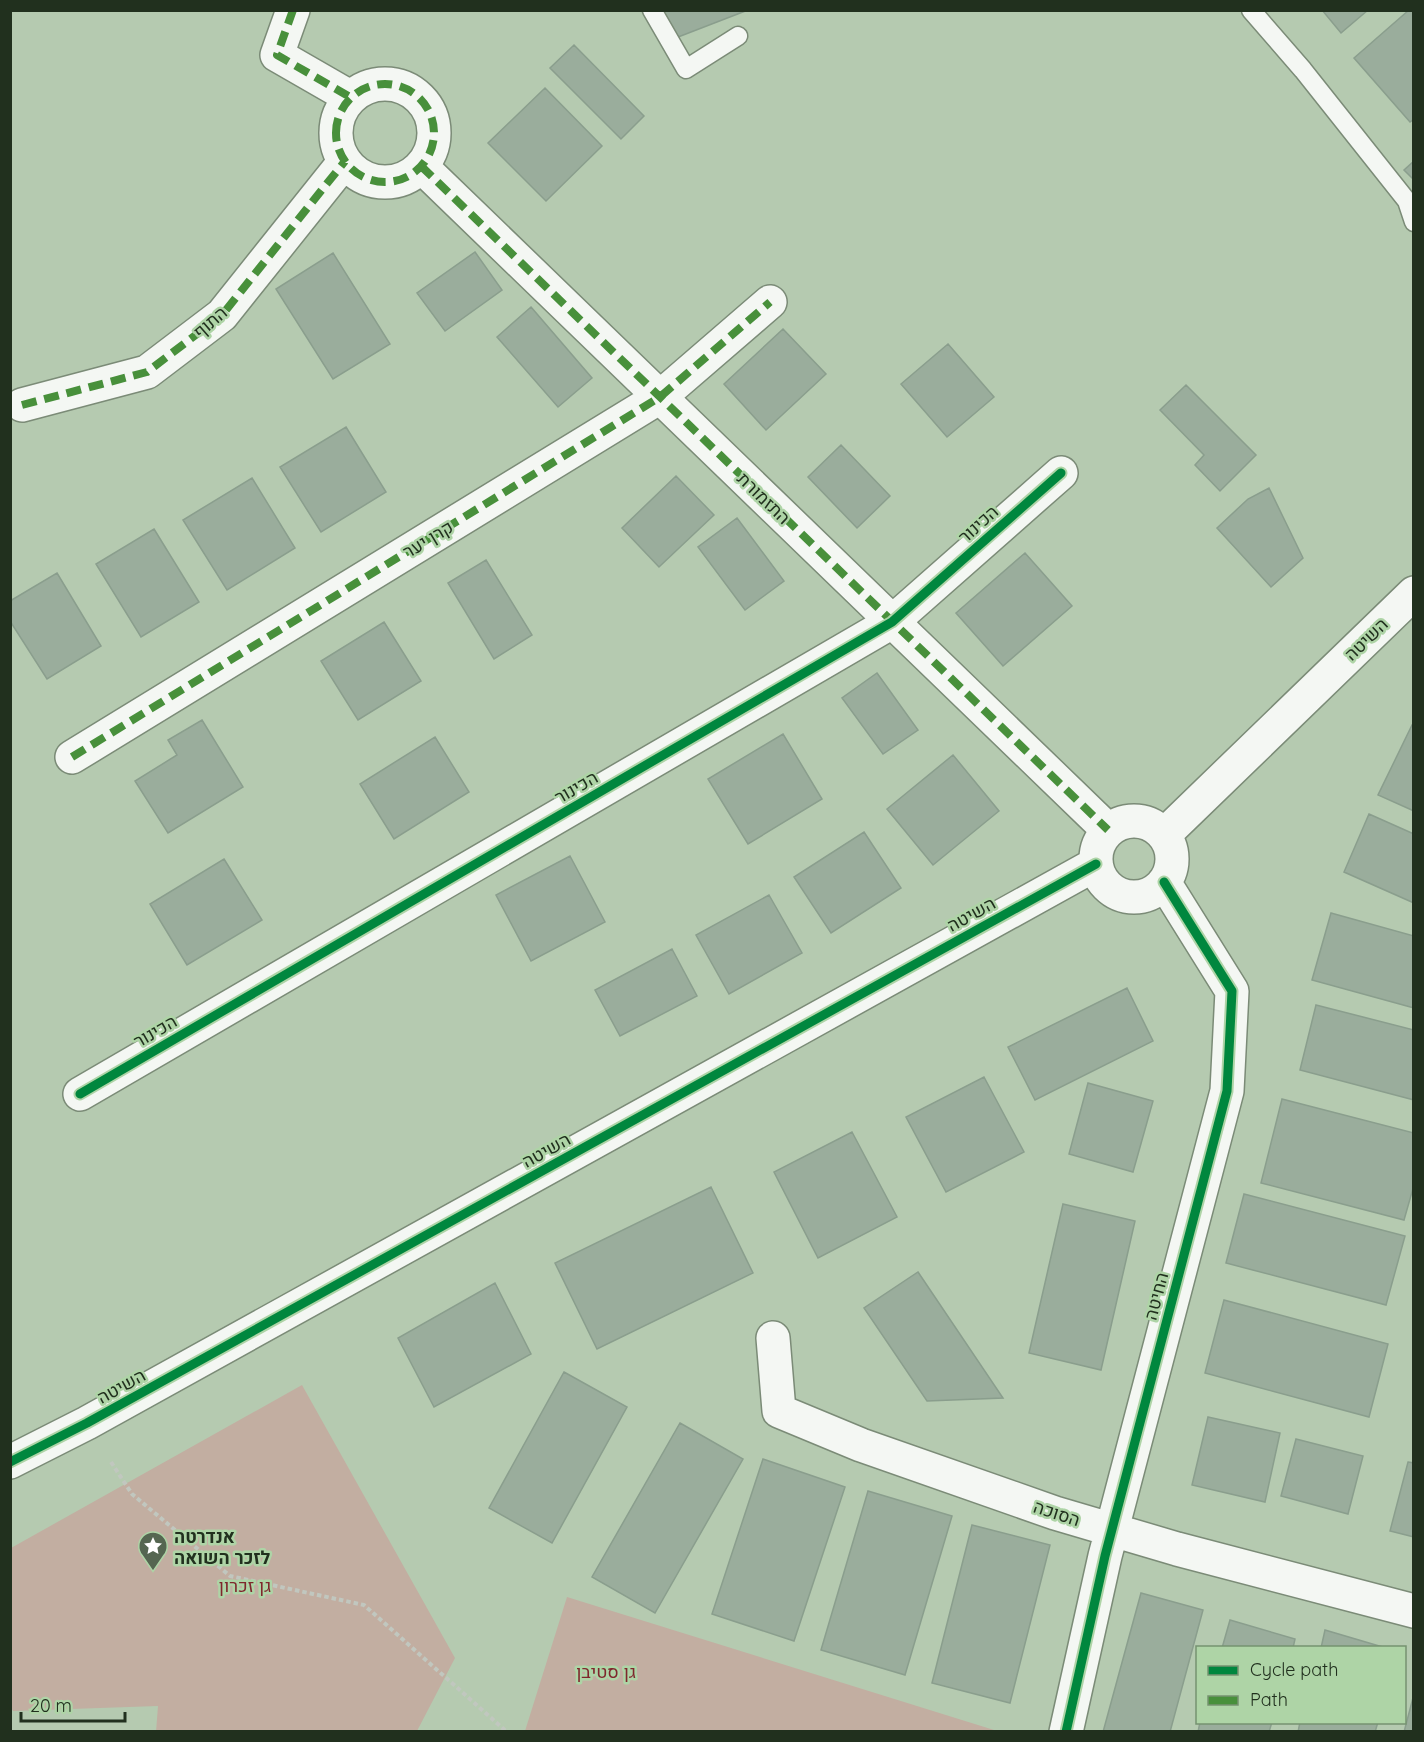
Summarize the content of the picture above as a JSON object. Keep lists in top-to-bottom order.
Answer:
{
  "streets": {
    "street": [
      "התוף",
      "התזמורת",
      "הכינור",
      "קרן יער",
      "השיטה",
      "החיטה",
      "הסוכה"
    ]
  },
  "crossings": [
    ["התוף", "התזמורת"],
    ["התזמורת", "הכינור"],
    ["התזמורת", "קרן יער"],
    ["התזמורת", "השיטה"],
    ["התזמורת", "החיטה"],
    ["השיטה", "החיטה"],
    ["החיטה", "הסוכה"]
  ],
  "parks": ["גן זכרון", "גן סטיבן"],
  "places": {
    "place": ["אנדרטה לזכר השואה"]
  },
  "legend": ["Cycle path", "Path"],
  "scale_bar": "20 m"
}
